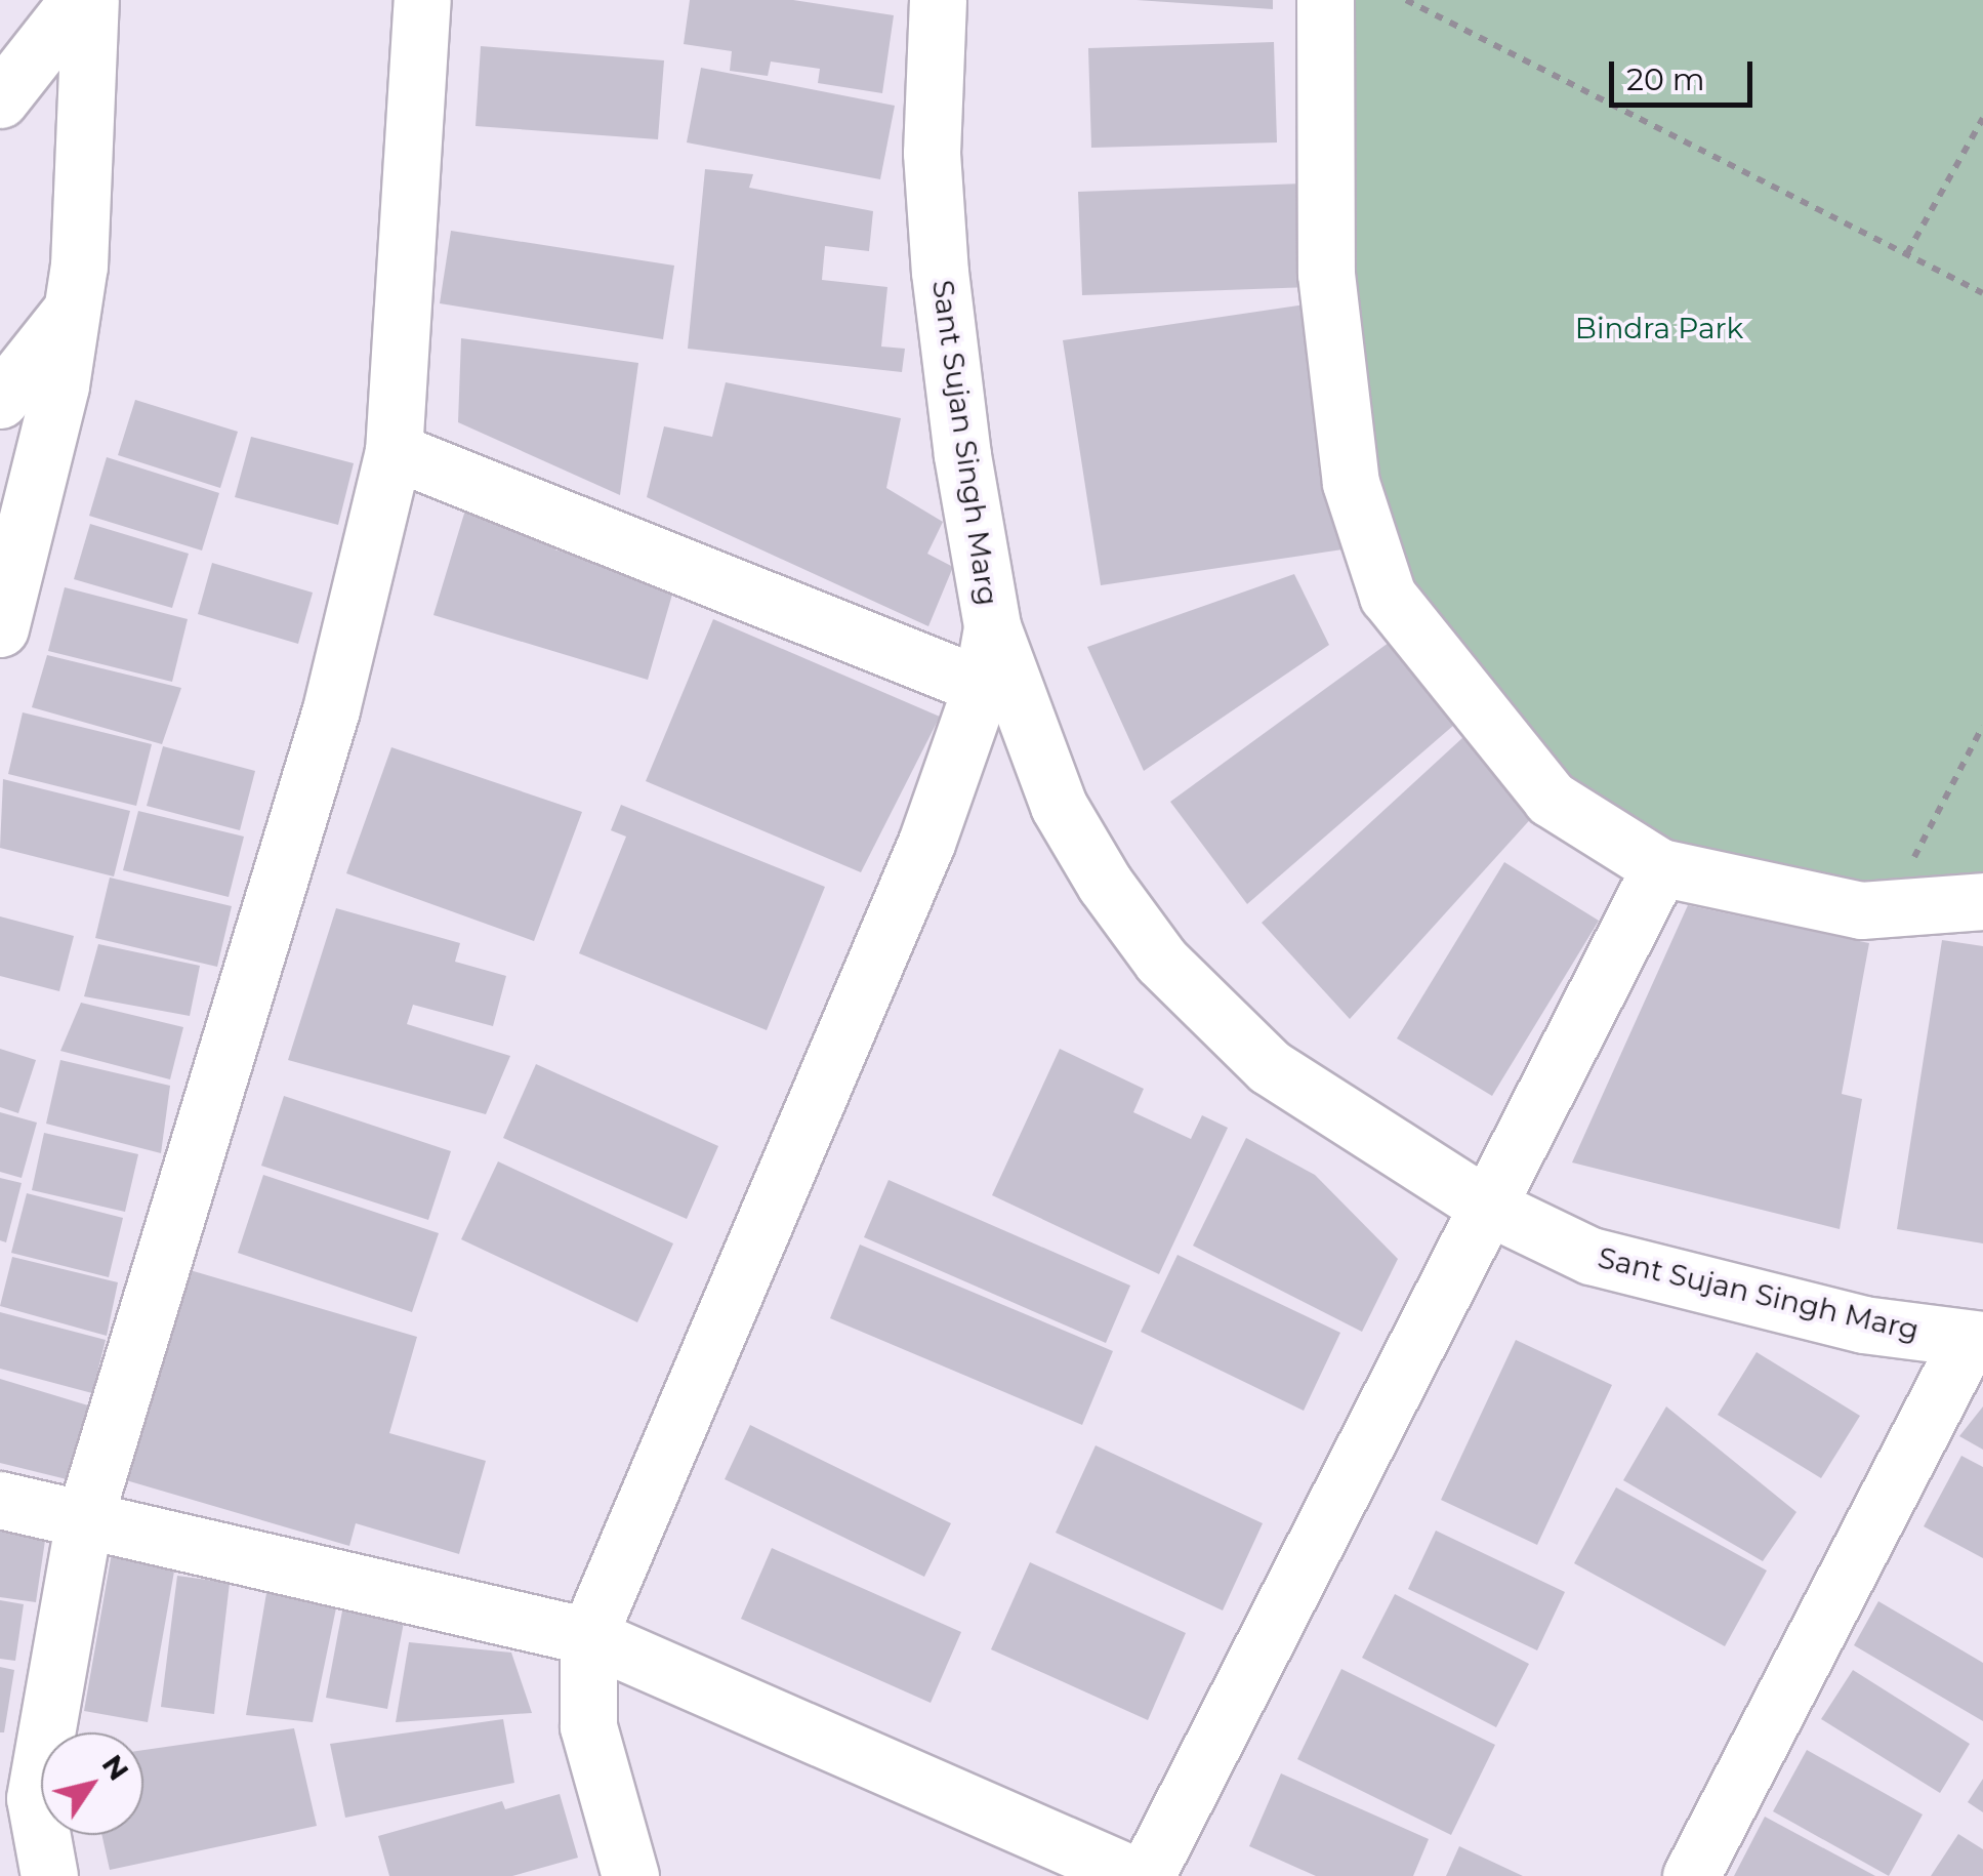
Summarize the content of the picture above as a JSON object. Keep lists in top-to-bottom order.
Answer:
{
  "streets": {
    "street": ["Sant Sujan Singh Marg"]
  },
  "parks": ["Bindra Park"],
  "scale_bar": "20 m",
  "north": "top right"
}
